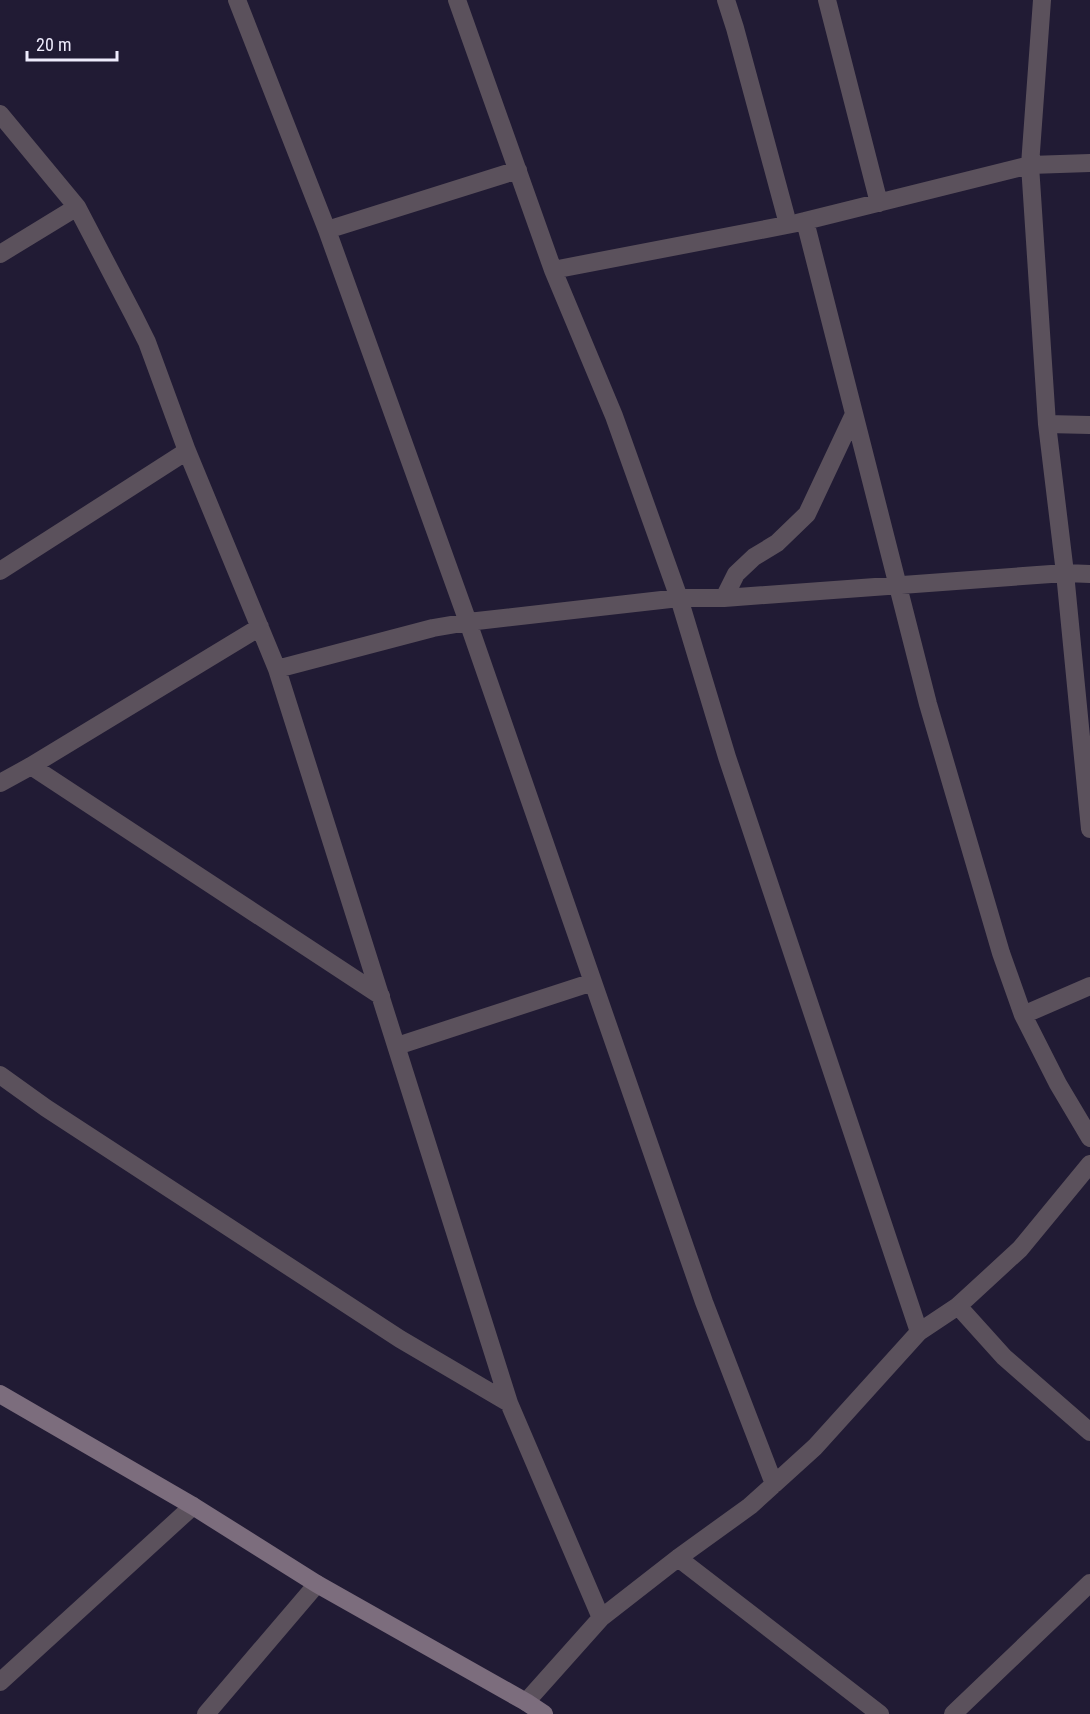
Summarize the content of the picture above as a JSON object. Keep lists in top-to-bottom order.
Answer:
{
  "scale_bar": "20 m"
}
